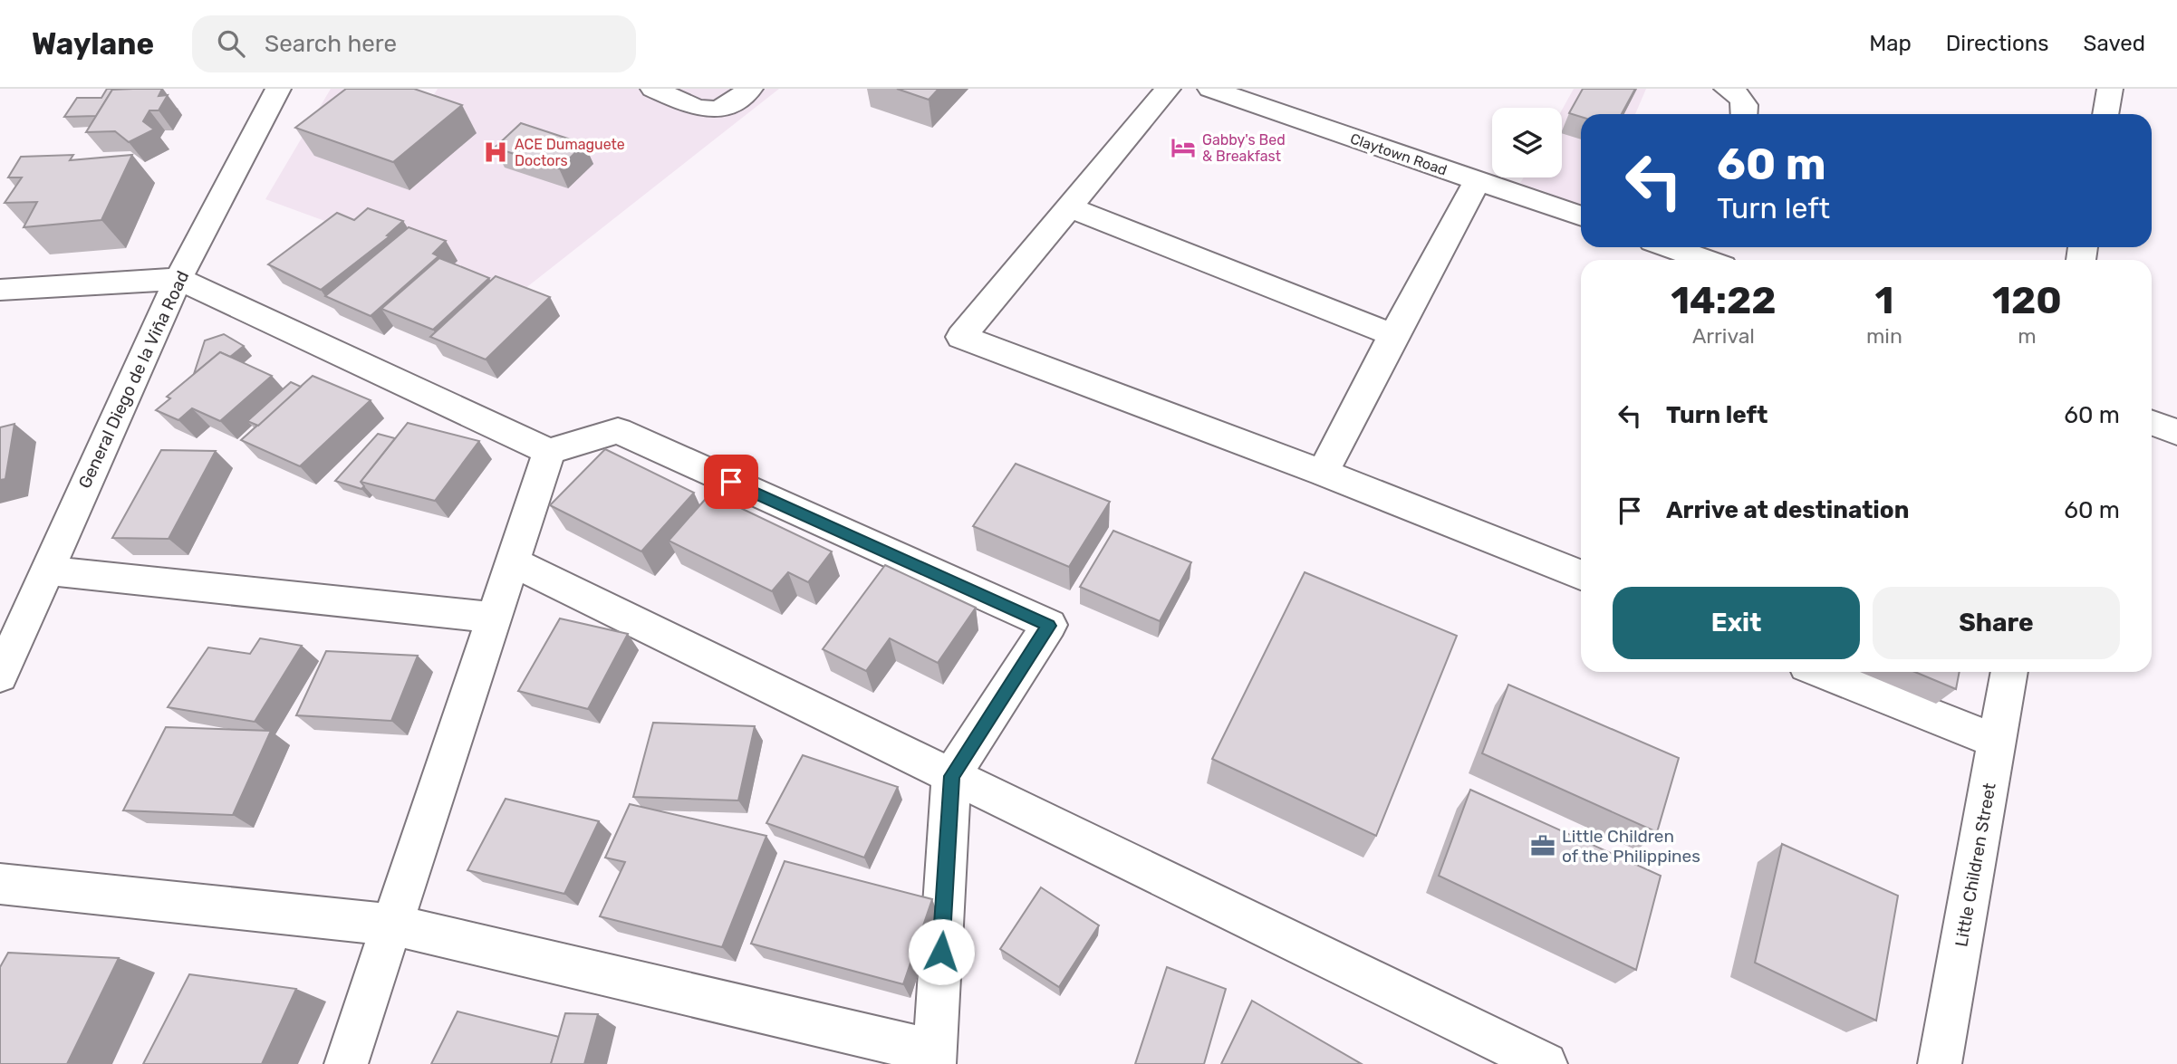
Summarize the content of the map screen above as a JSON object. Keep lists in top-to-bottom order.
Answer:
{
  "streets": {
    "street": ["Claytown Road", "General Diego de la Viña Road", "Little Children Street"]
  },
  "places": {
    "hotel": ["Gabby's Bed & Breakfast"],
    "hospital": ["ACE Dumaguete Doctors"],
    "office": ["Little Children of the Philippines"]
  },
  "page": {
    "header": "Waylane",
    "search": "Search here",
    "nav": ["Map", "Directions", "Saved"],
    "turn": ["60 m", "Turn left"],
    "eta": [
      "14:22",
      "Arrival",
      "1",
      "min",
      "120",
      "m"
    ],
    "list": [
      {
        "name": "Turn left",
        "value": "60 m"
      },
      {
        "name": "Arrive at destination",
        "value": "60 m"
      }
    ],
    "buttons": ["Exit", "Share"]
  }
}
